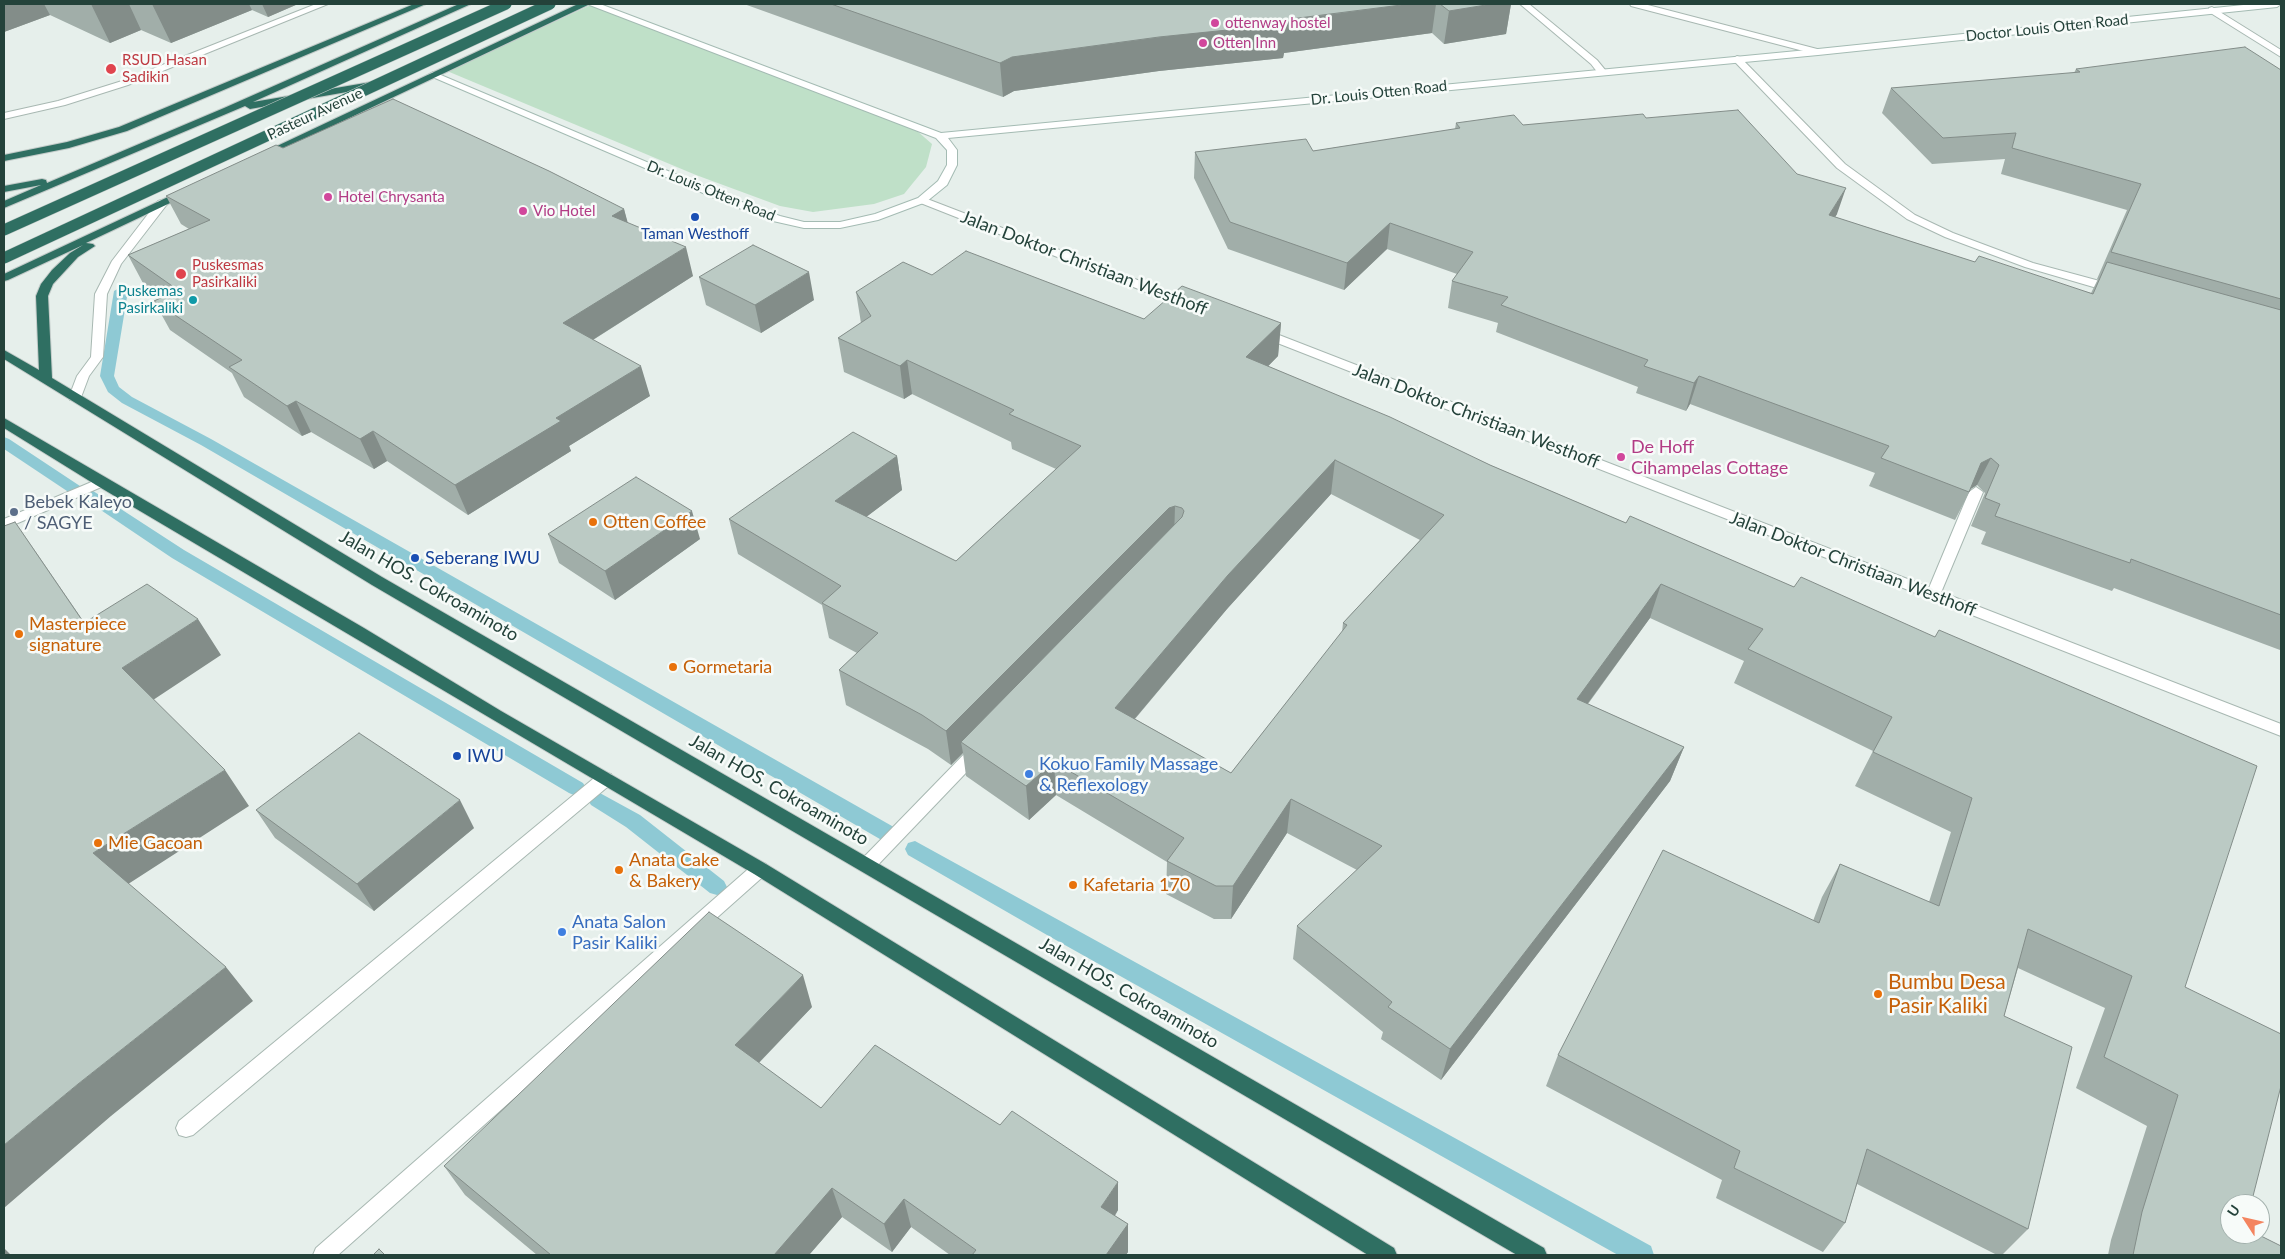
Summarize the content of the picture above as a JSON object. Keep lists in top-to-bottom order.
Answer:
{
  "streets": {
    "highway": ["Pasteur Avenue", "Jalan HOS. Cokroaminoto"],
    "main road": ["Doctor Louis Otten Road", "Dr. Louis Otten Road", "Jalan Doktor Christiaan Westhoff"]
  },
  "crossings": [
    ["Doctor Louis Otten Road", "Dr. Louis Otten Road"],
    ["Dr. Louis Otten Road", "Pasteur Avenue"],
    ["Dr. Louis Otten Road", "Jalan Doktor Christiaan Westhoff"]
  ],
  "places": [
    "ottenway hostel",
    "Otten Inn",
    "RSUD Hasan Sadikin",
    "Hotel Chrysanta",
    "Vio Hotel",
    "Taman Westhoff",
    "Puskesmas Pasirkaliki",
    "Puskemas Pasirkaliki",
    "De Hoff Cihampelas Cottage",
    "Bebek Kaleyo / SAGYE",
    "Otten Coffee",
    "Seberang IWU",
    "Masterpiece signature",
    "Gormetaria",
    "IWU",
    "Kokuo Family Massage & Reflexology",
    "Mie Gacoan",
    "Anata Cake & Bakery",
    "Kafetaria 170",
    "Anata Salon Pasir Kaliki",
    "Bumbu Desa Pasir Kaliki"
  ],
  "north": "top left"
}
